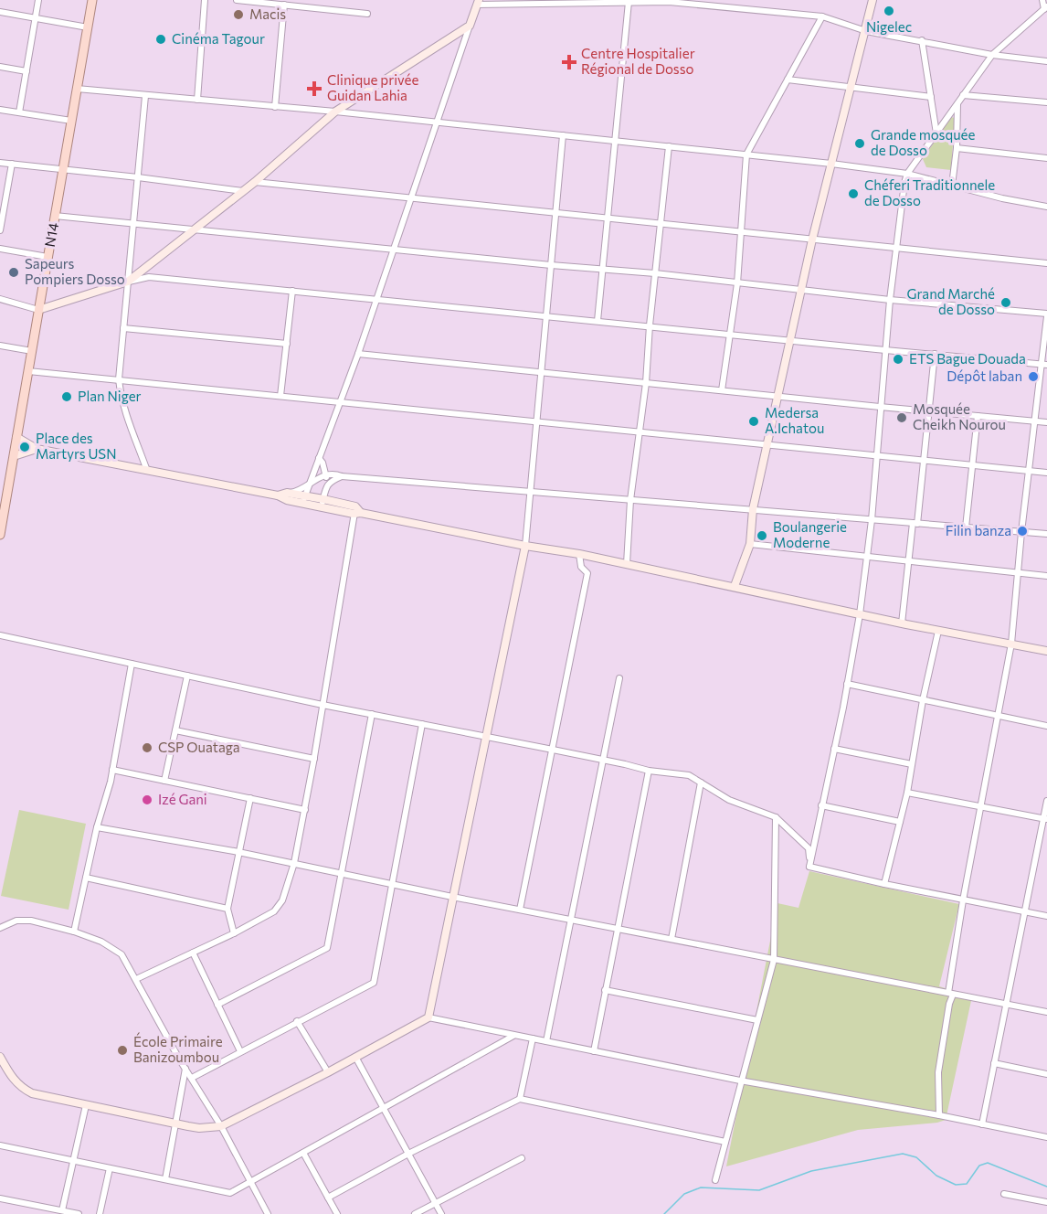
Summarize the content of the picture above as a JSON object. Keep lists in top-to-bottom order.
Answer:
{
  "streets": {
    "main road": ["N14"]
  },
  "places": {
    "other": [
      "Nigelec",
      "Macis",
      "Cinéma Tagour",
      "Grande mosquée de Dosso",
      "Chéferi Traditionnele de Dosso",
      "Sapeurs Pompiers Dosso",
      "Grand Marché de Dosso",
      "ETS Bague Douada",
      "Dépôt laban",
      "Plan Niger",
      "Mosquée Cheikh Nourou",
      "Medersa A.Ichatou",
      "Place des Martyrs USN",
      "Filin banza",
      "Boulangerie Moderne",
      "CSP Ouataga",
      "Izé Gani",
      "École Primaire Banizoumbou"
    ],
    "health": ["Centre Hospitalier Régional de Dosso", "Clinique privée Guidan Lahia"]
  }
}
